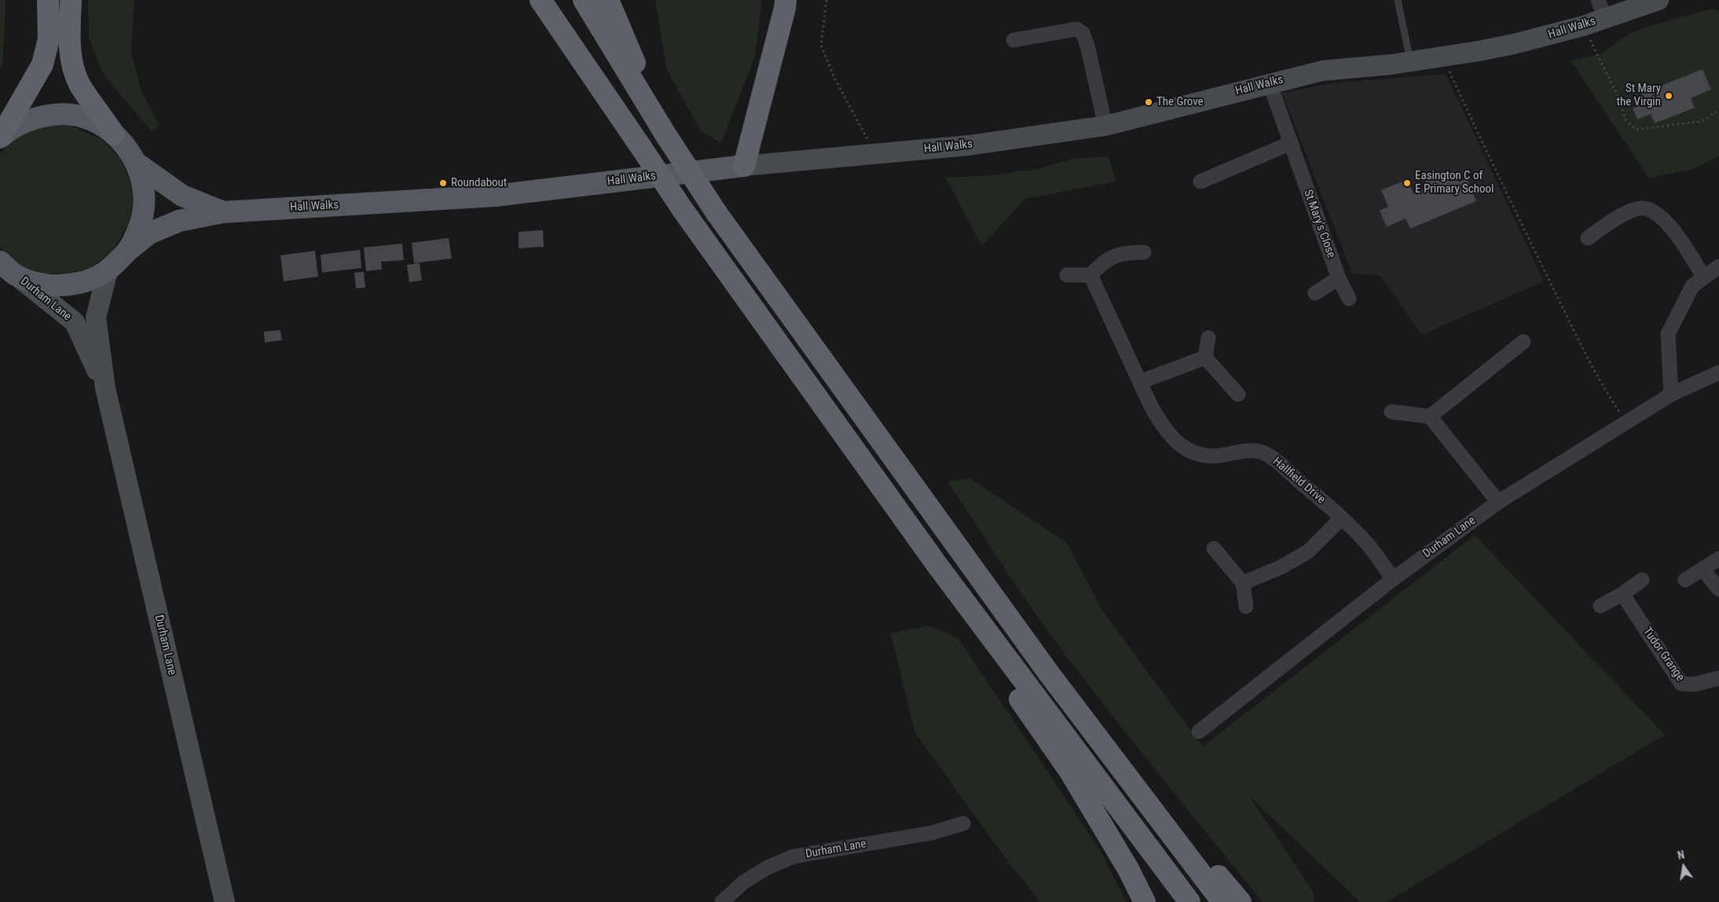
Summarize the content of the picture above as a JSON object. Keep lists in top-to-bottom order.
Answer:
{
  "streets": {
    "main road": ["Hall Walks", "Durham Lane"],
    "street": ["St Mary's Close", "Hallfield Drive", "Tudor Grange"]
  },
  "crossings": [
    ["Hall Walks", "St Mary's Close"],
    ["Hall Walks", "Durham Lane"],
    ["Durham Lane", "Hallfield Drive"]
  ],
  "places": [
    "St Mary the Virgin",
    "The Grove",
    "Roundabout",
    "Easington C of E Primary School"
  ],
  "north": "top"
}
